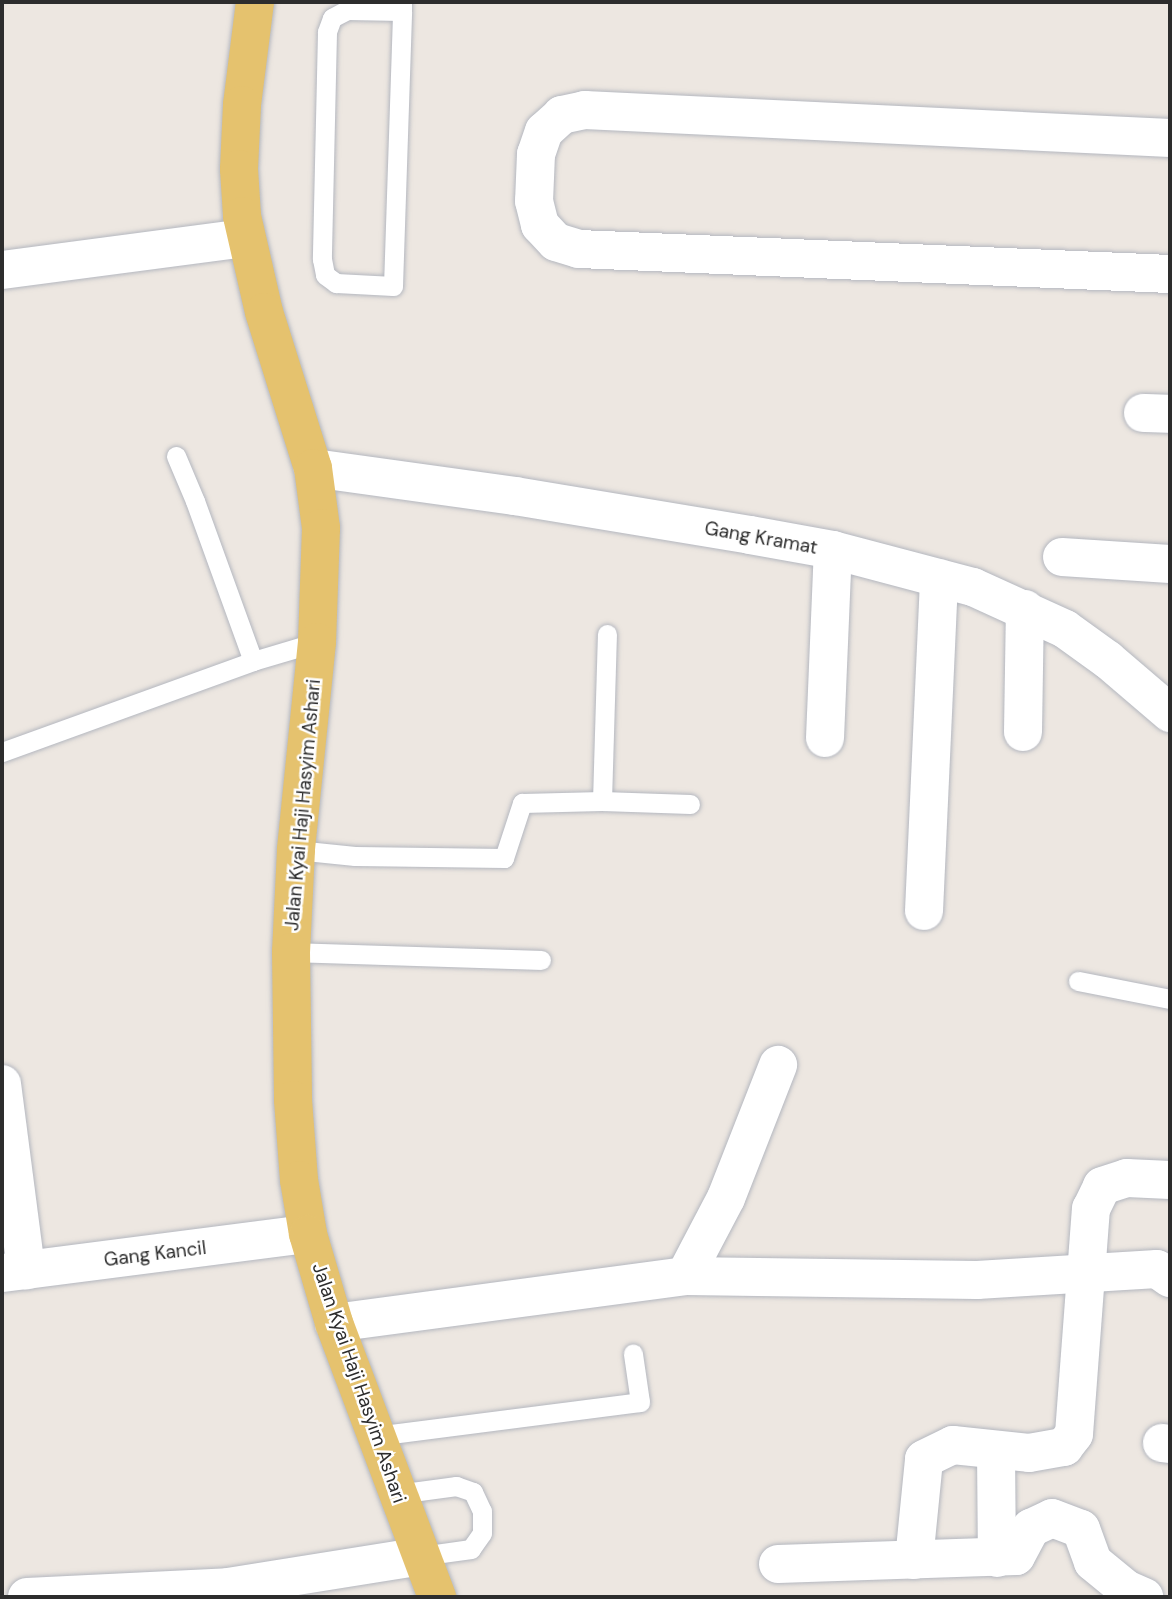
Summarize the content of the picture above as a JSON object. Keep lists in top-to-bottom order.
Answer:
{
  "streets": {
    "main road": ["Jalan Kyai Haji Hasyim Ashari"],
    "street": ["Gang Kramat", "Gang Kancil"]
  },
  "crossings": [
    ["Gang Kramat", "Jalan Kyai Haji Hasyim Ashari"],
    ["Jalan Kyai Haji Hasyim Ashari", "Gang Kancil"]
  ]
}
